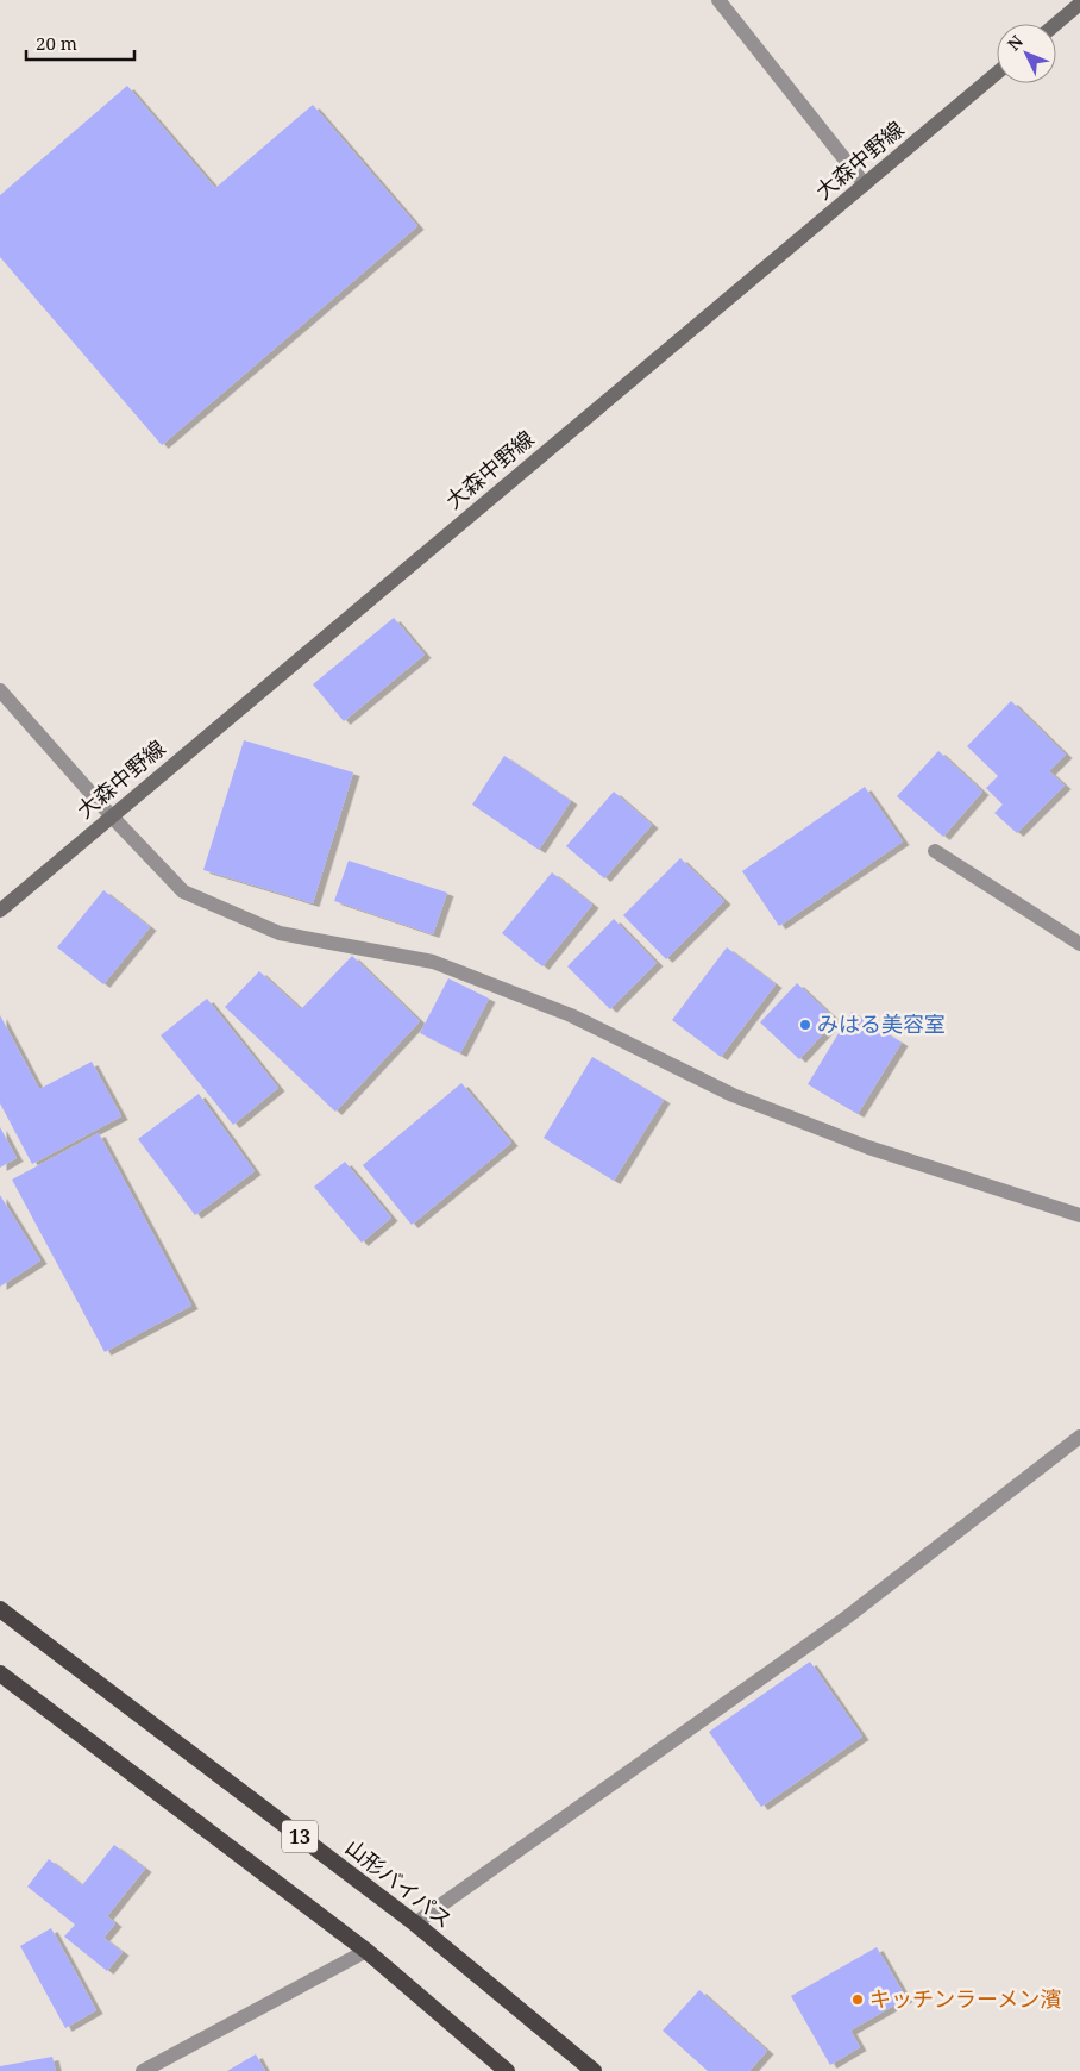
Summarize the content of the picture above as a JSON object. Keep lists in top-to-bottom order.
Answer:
{
  "streets": {
    "highway": ["13", "山形バイパス"],
    "main road": ["大森中野線"]
  },
  "places": ["みはる美容室", "キッチンラーメン濱"],
  "scale_bar": "20 m",
  "north": "top left"
}
